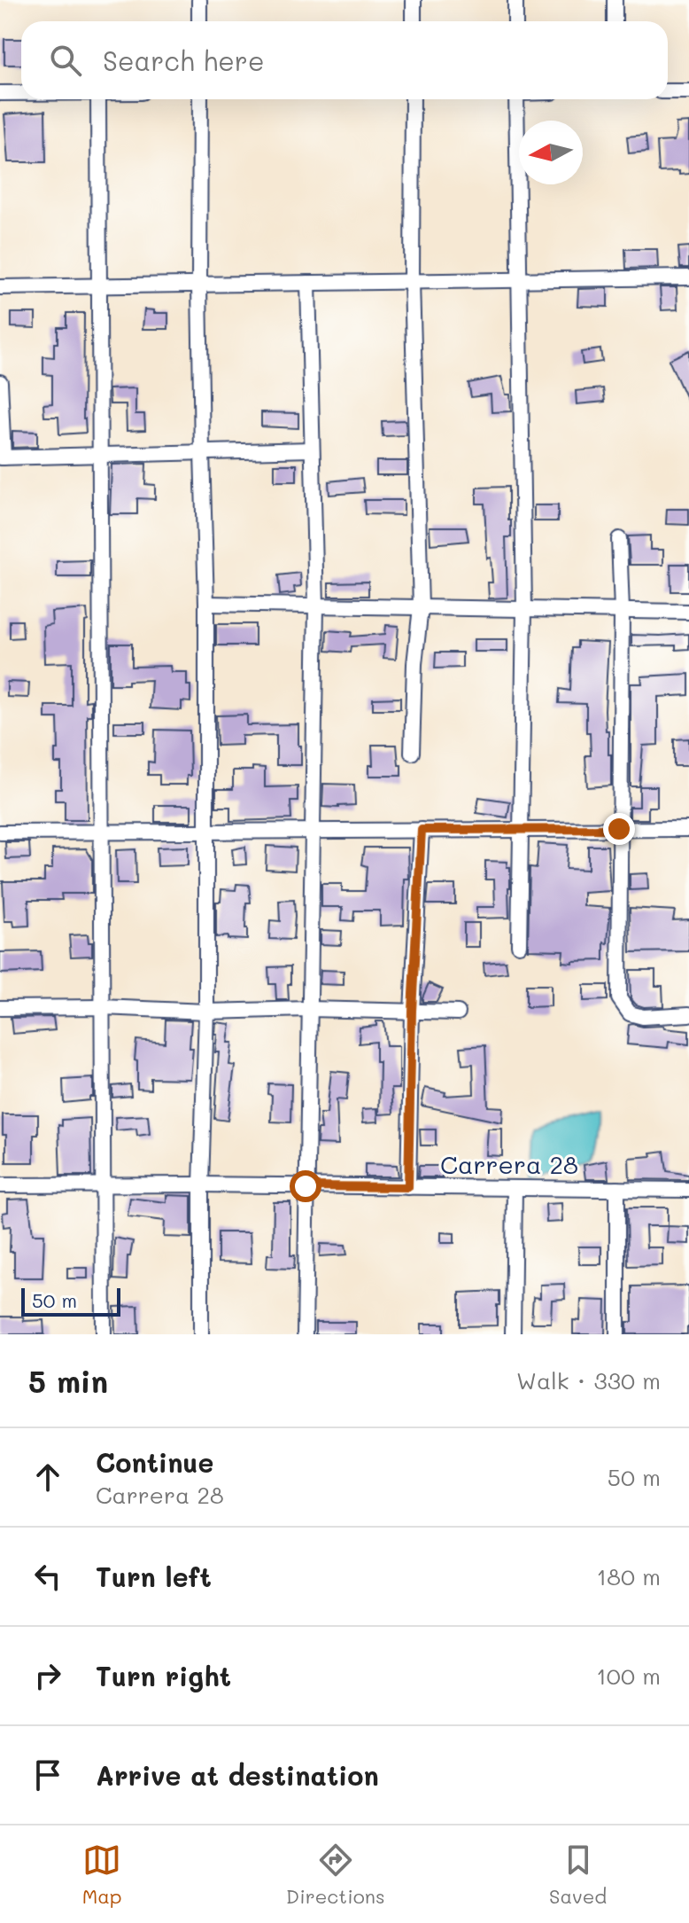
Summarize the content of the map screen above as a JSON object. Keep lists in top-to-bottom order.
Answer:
{
  "streets": {
    "street": ["Carrera 28"]
  },
  "scale_bar": "50 m",
  "north": "left",
  "page": {
    "search": "Search here",
    "scale": "50 m",
    "heading": ["5 min", "Walk · 330 m"],
    "list": [
      ["Continue", "Carrera 28", "50 m"],
      ["Turn left", "180 m"],
      ["Turn right", "100 m"],
      "Arrive at destination"
    ],
    "nav": ["Map", "Directions", "Saved"]
  }
}
